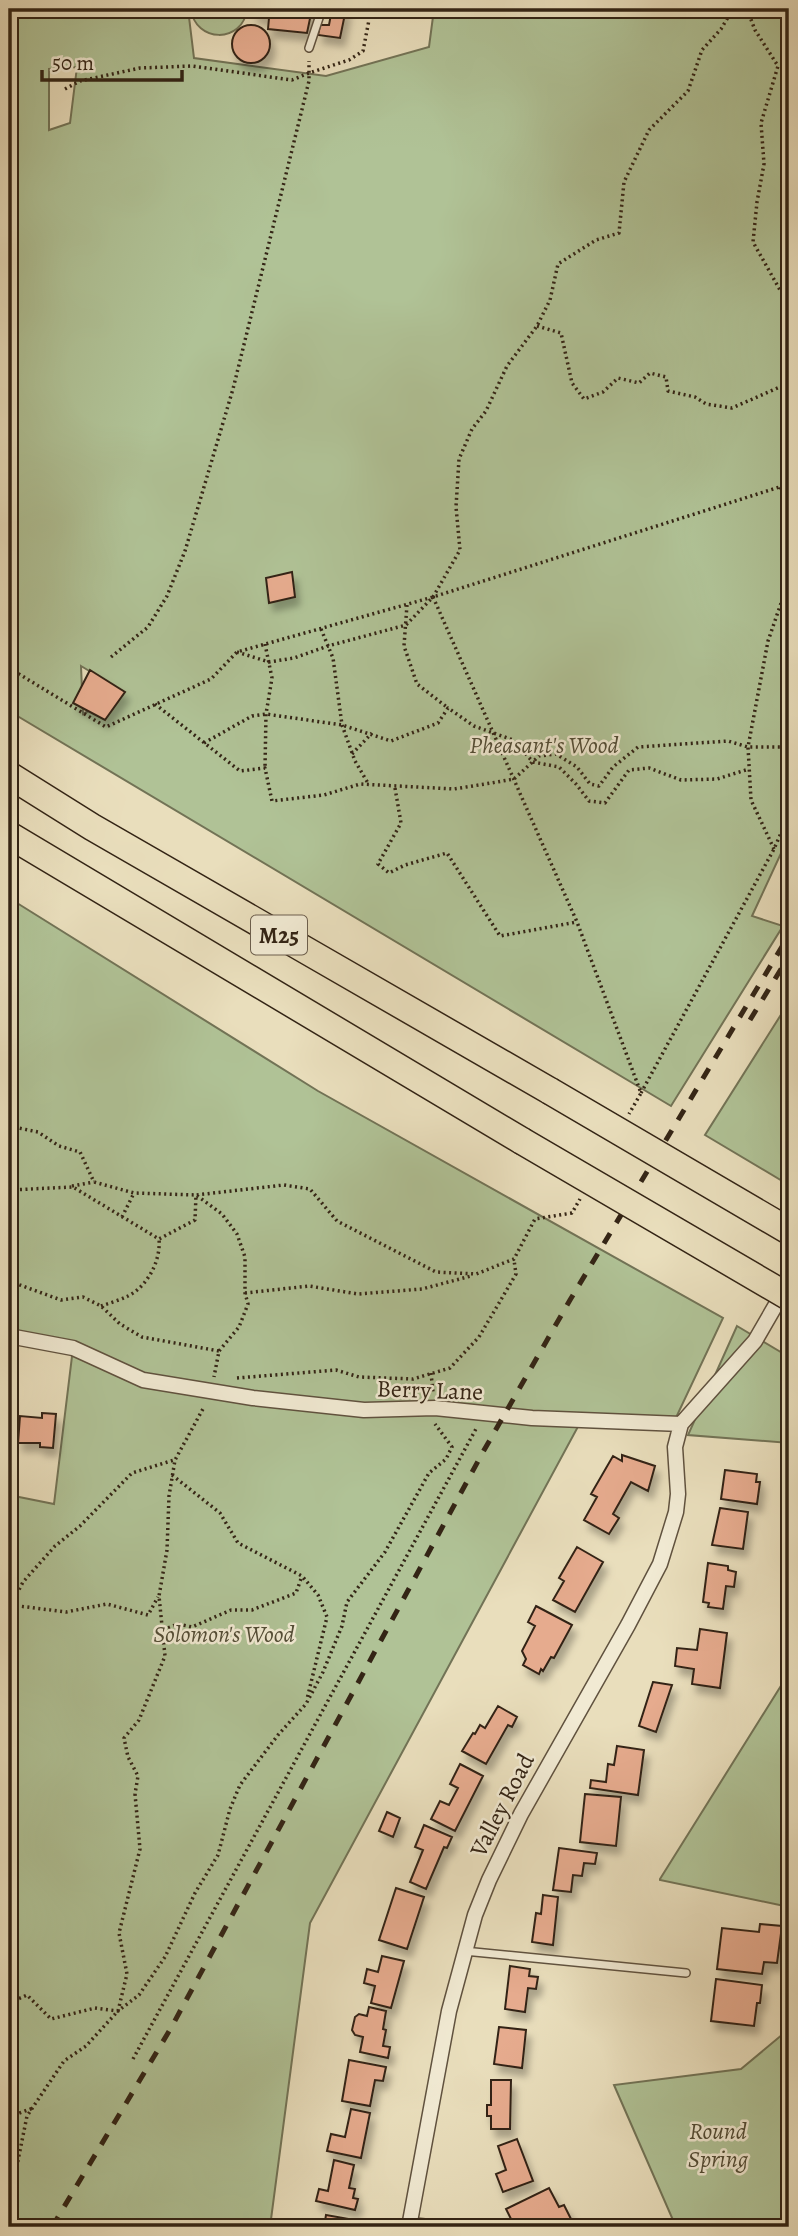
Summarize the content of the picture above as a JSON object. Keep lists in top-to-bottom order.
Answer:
{
  "streets": {
    "highway": ["M25"],
    "street": ["Berry Lane", "Valley Road"]
  },
  "crossings": [
    ["Berry Lane", "Valley Road"]
  ],
  "parks": ["Pheasant's Wood", "Solomon's Wood", "Round Spring"],
  "scale_bar": "50 m"
}
